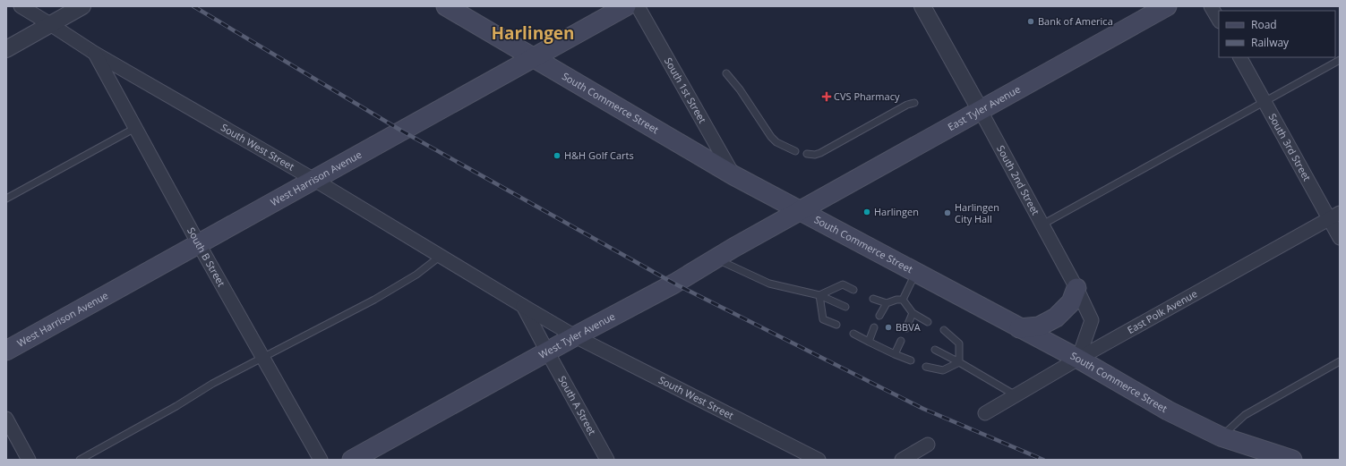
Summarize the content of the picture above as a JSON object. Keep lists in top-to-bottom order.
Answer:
{
  "streets": {
    "main road": [
      "South Commerce Street",
      "East Tyler Avenue",
      "West Harrison Avenue",
      "West Tyler Avenue"
    ],
    "street": [
      "South 1st Street",
      "South West Street",
      "South 3rd Street",
      "South 2nd Street",
      "South B Street",
      "East Polk Avenue",
      "South A Street"
    ]
  },
  "crossings": [
    ["South 1st Street", "South Commerce Street"],
    ["South Commerce Street", "East Tyler Avenue"],
    ["South Commerce Street", "West Harrison Avenue"],
    ["South Commerce Street", "South 2nd Street"],
    ["South Commerce Street", "East Polk Avenue"],
    ["South Commerce Street", "West Tyler Avenue"],
    ["East Tyler Avenue", "South 2nd Street"],
    ["East Tyler Avenue", "West Tyler Avenue"],
    ["South West Street", "West Harrison Avenue"],
    ["South West Street", "South B Street"],
    ["South West Street", "West Tyler Avenue"],
    ["South 3rd Street", "East Polk Avenue"],
    ["West Harrison Avenue", "South B Street"],
    ["South 2nd Street", "East Polk Avenue"],
    ["West Tyler Avenue", "South A Street"]
  ],
  "districts": ["Harlingen"],
  "places": {
    "other": [
      "Bank of America",
      "H&H Golf Carts",
      "Harlingen",
      "Harlingen City Hall",
      "BBVA"
    ],
    "health": ["CVS Pharmacy"]
  },
  "legend": ["Road", "Railway"]
}
